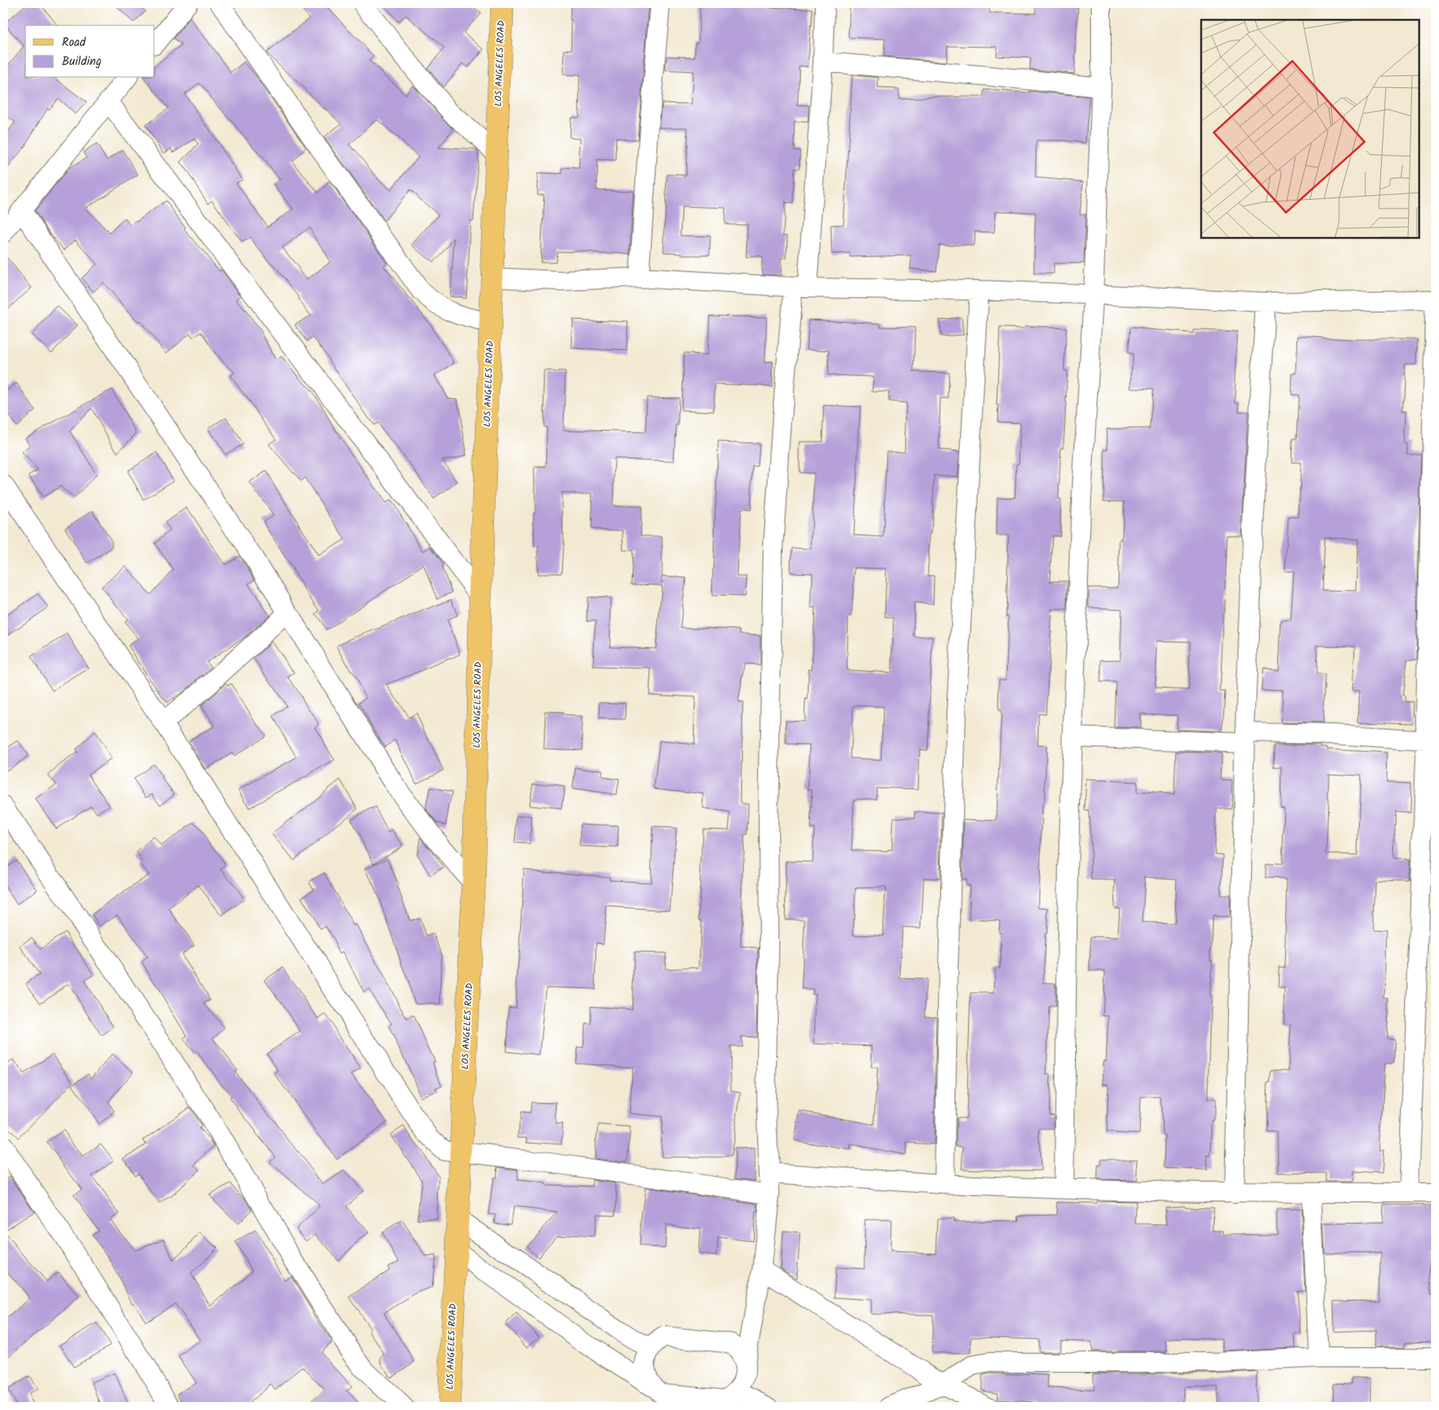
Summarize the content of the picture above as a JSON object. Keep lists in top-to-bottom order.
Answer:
{
  "streets": {
    "main road": ["LOS ANGELES ROAD"]
  },
  "legend": ["Road", "Building"]
}
